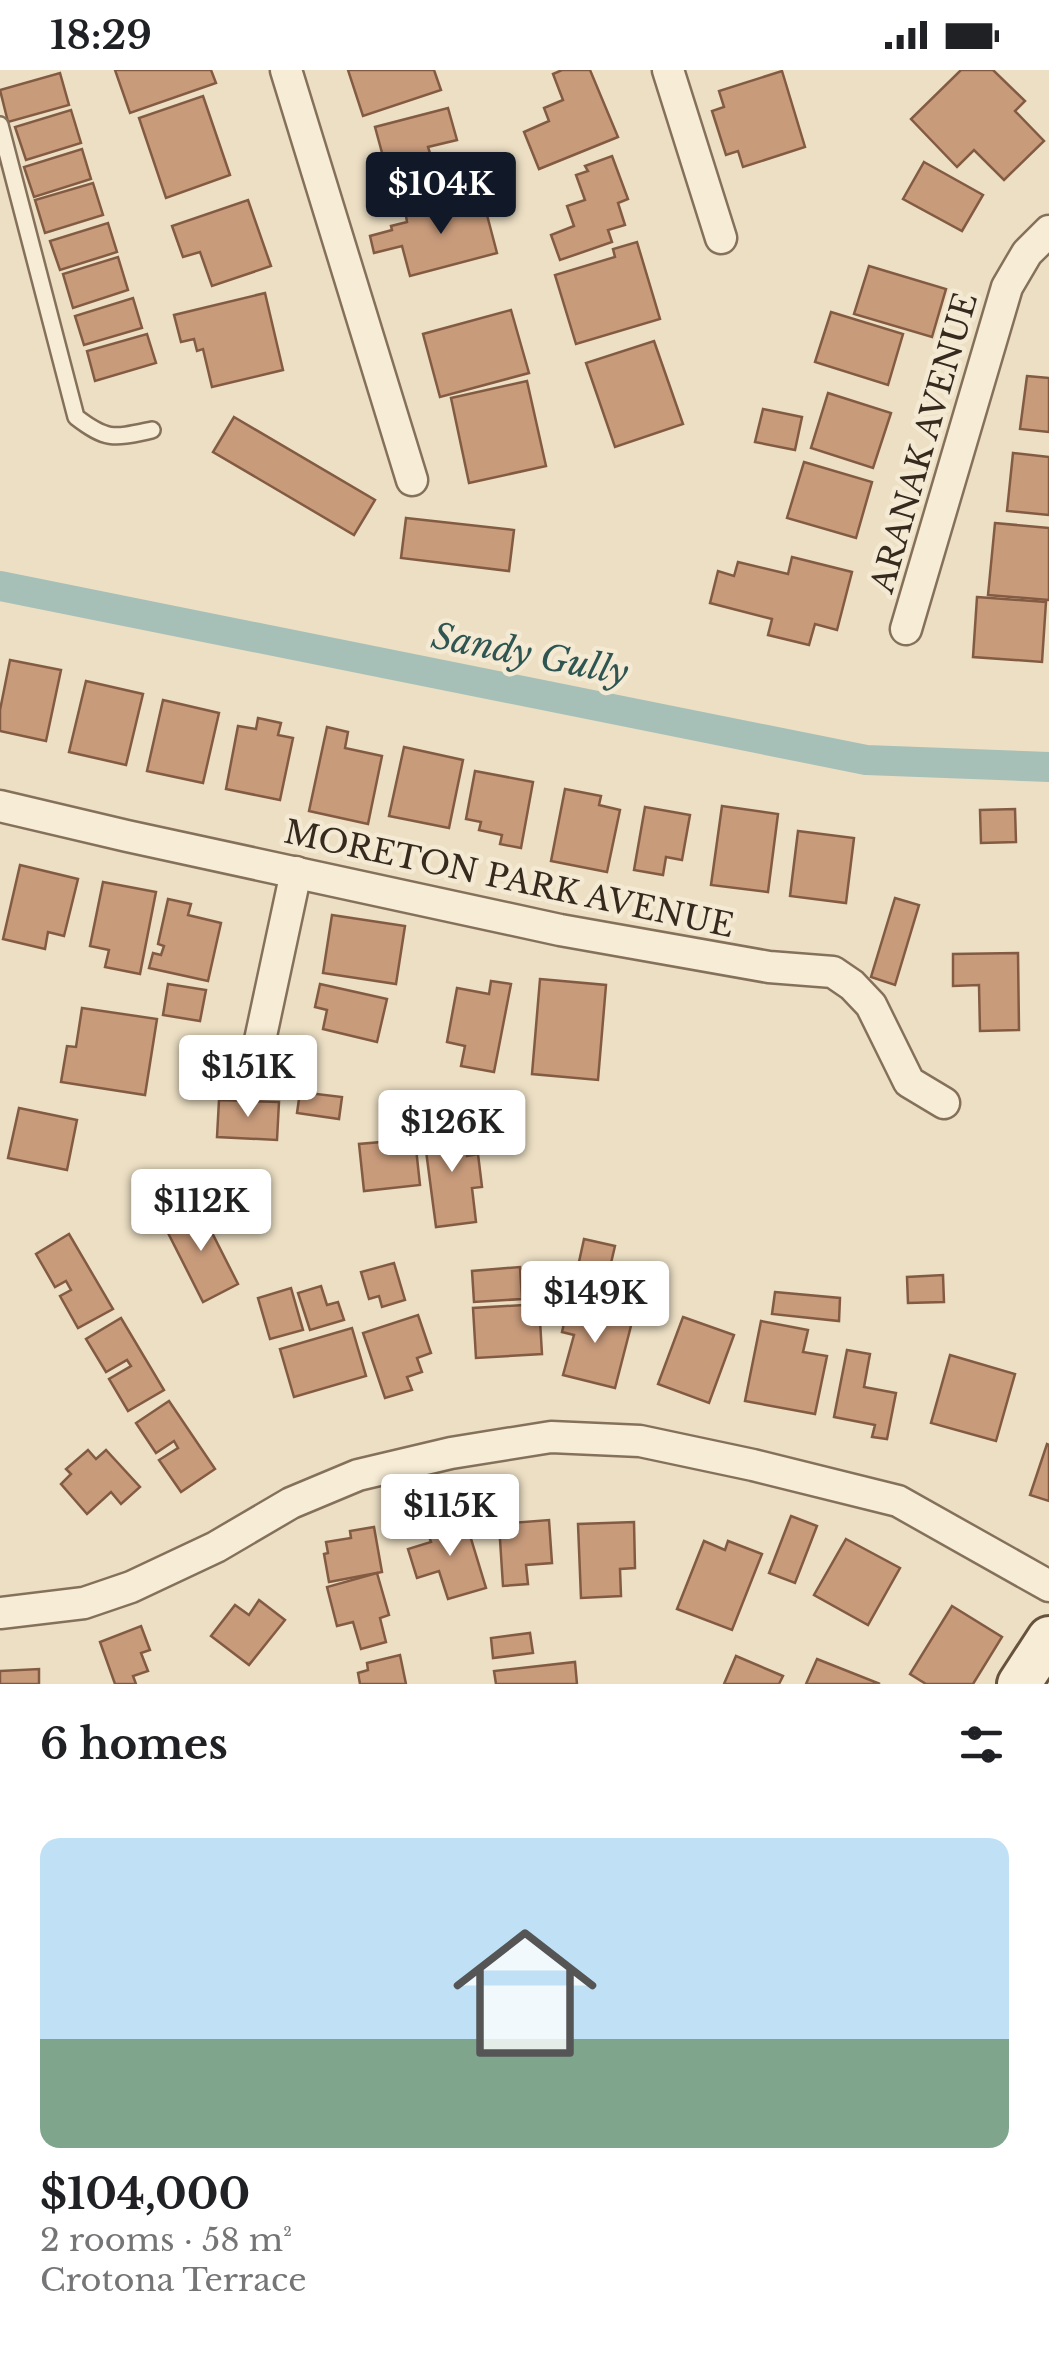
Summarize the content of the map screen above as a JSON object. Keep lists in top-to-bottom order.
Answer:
{
  "streets": {
    "street": ["ARANAK AVENUE", "MORETON PARK AVENUE"]
  },
  "water": ["Sandy Gully"],
  "page": {
    "status": "18:29",
    "price": [
      "$104K",
      "$151K",
      "$126K",
      "$112K",
      "$149K",
      "$115K"
    ],
    "heading": "6 homes",
    "list": [
      {
        "name": "$104,000",
        "note": "2 rooms · 58 m² · Crotona Terrace"
      }
    ]
  }
}
